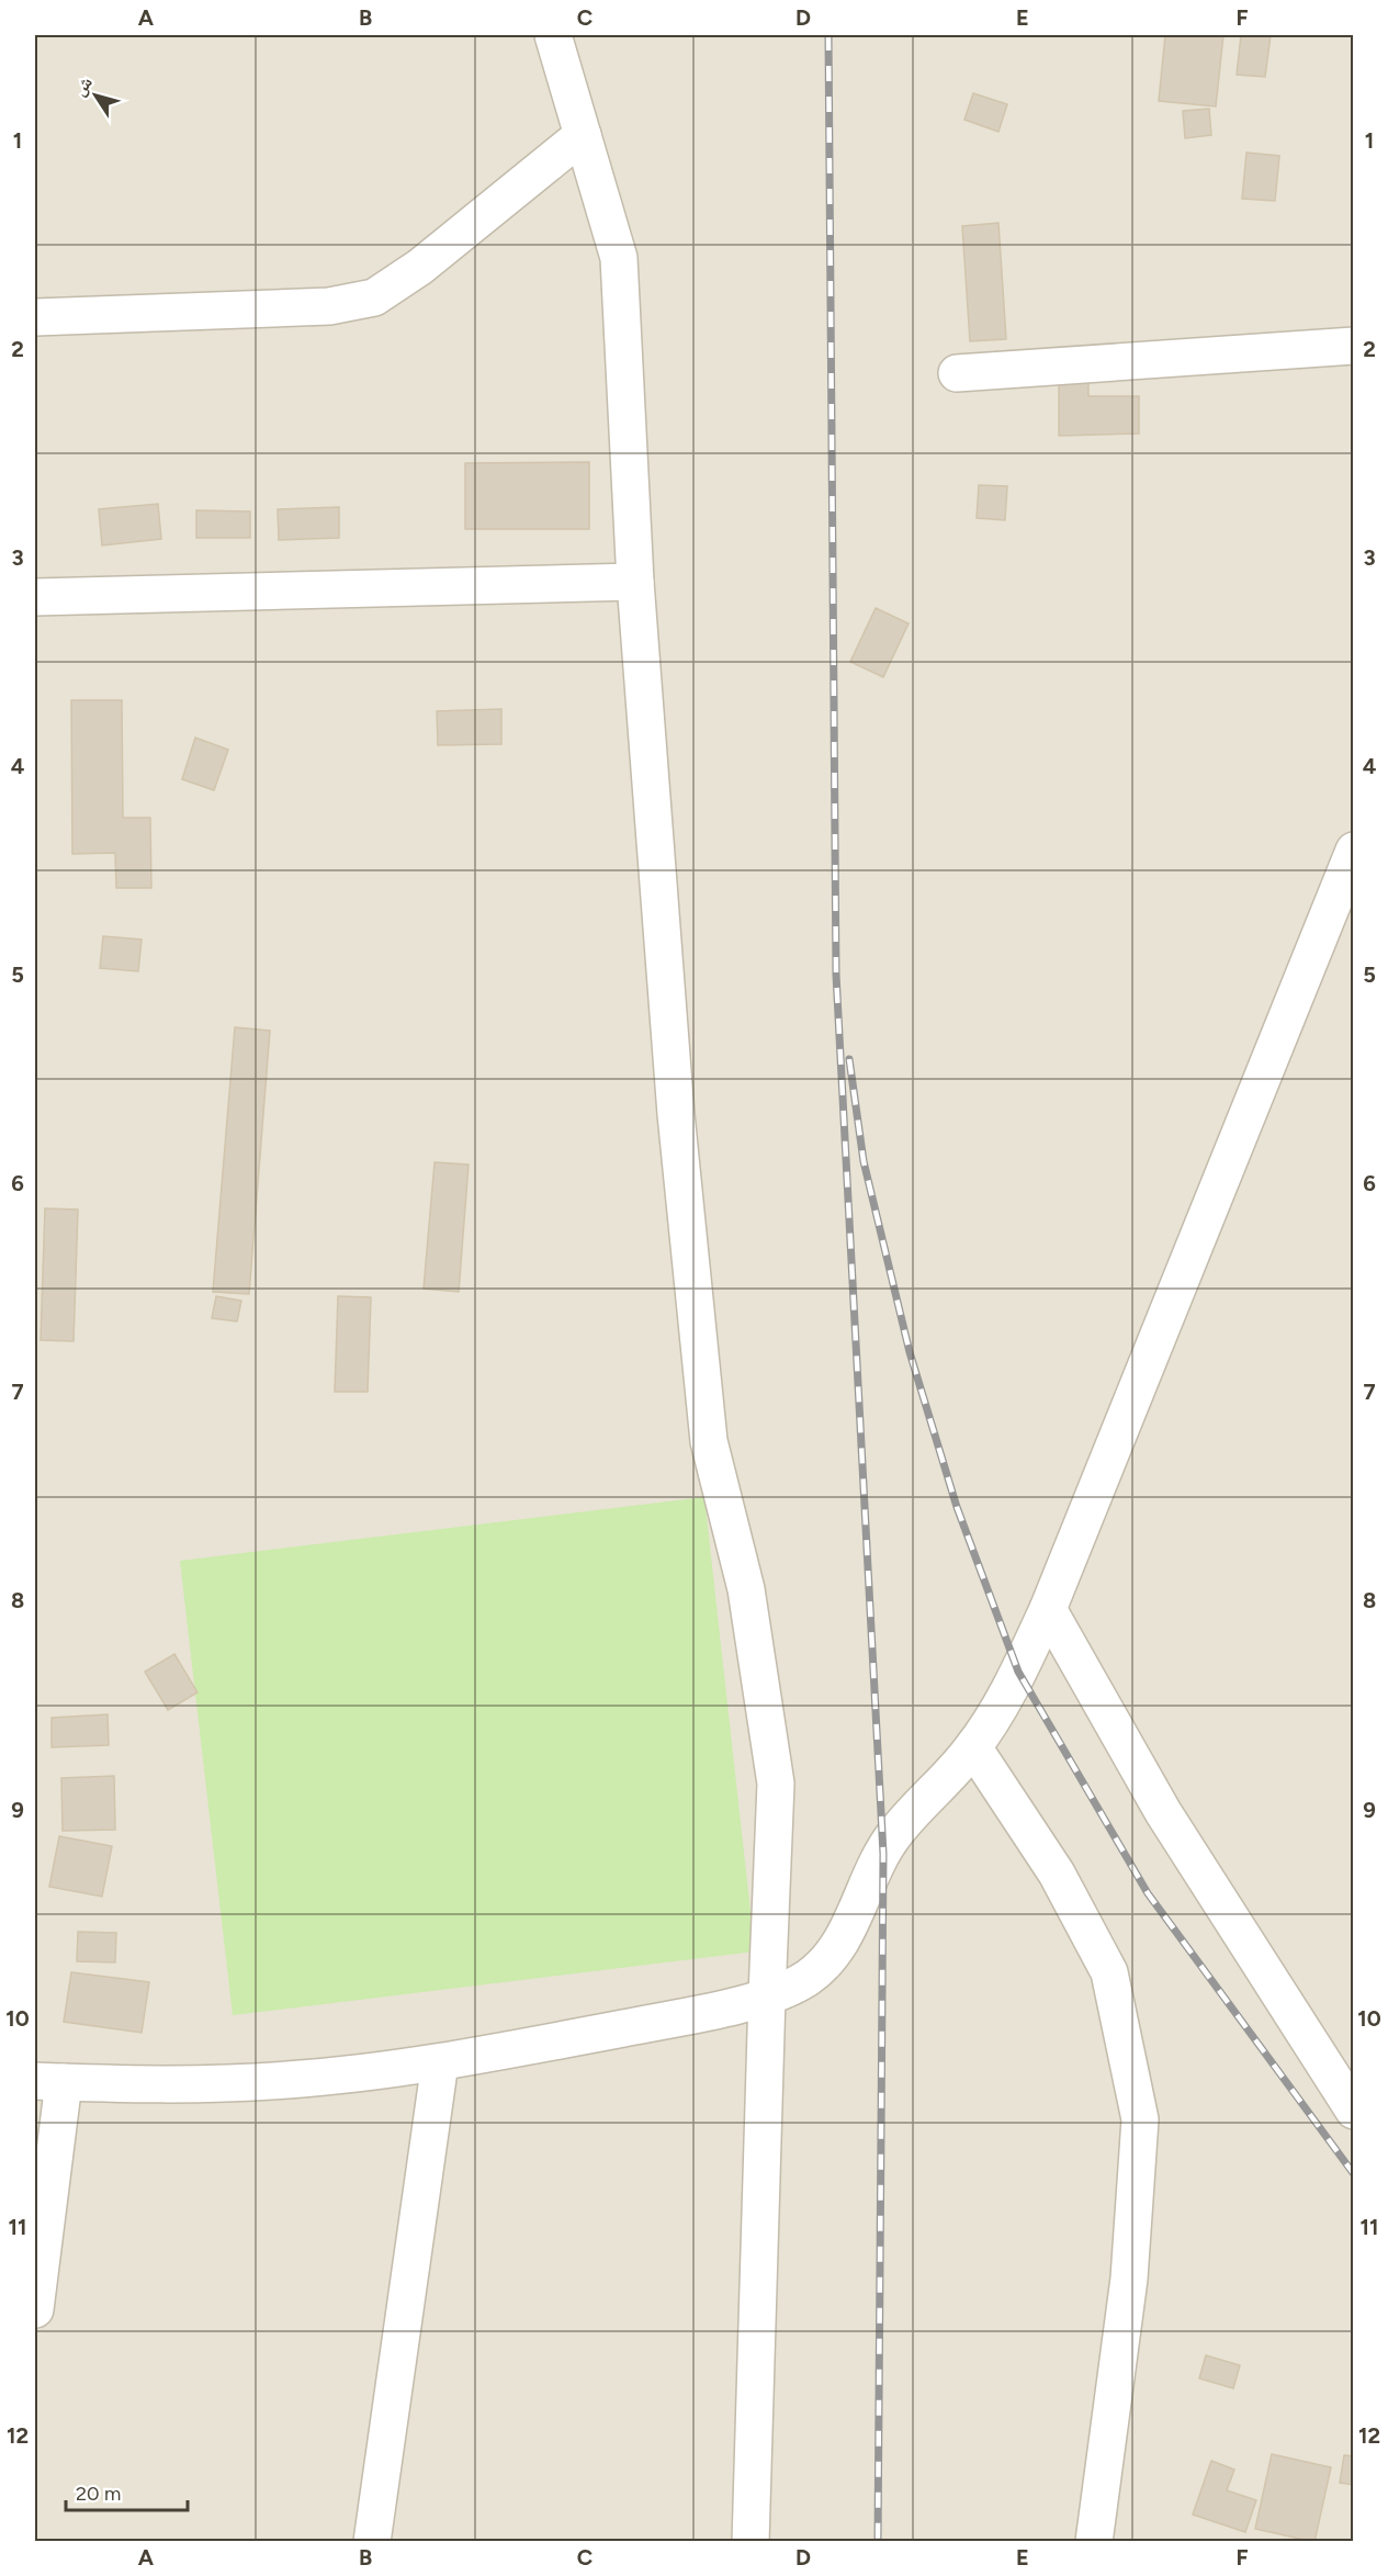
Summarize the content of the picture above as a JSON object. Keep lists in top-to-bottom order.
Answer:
{
  "scale_bar": "20 m",
  "north": "top left",
  "grid": {
    "columns": [
      "A",
      "B",
      "C",
      "D",
      "E",
      "F"
    ],
    "rows": [
      "1",
      "2",
      "3",
      "4",
      "5",
      "6",
      "7",
      "8",
      "9",
      "10",
      "11",
      "12"
    ]
  }
}
